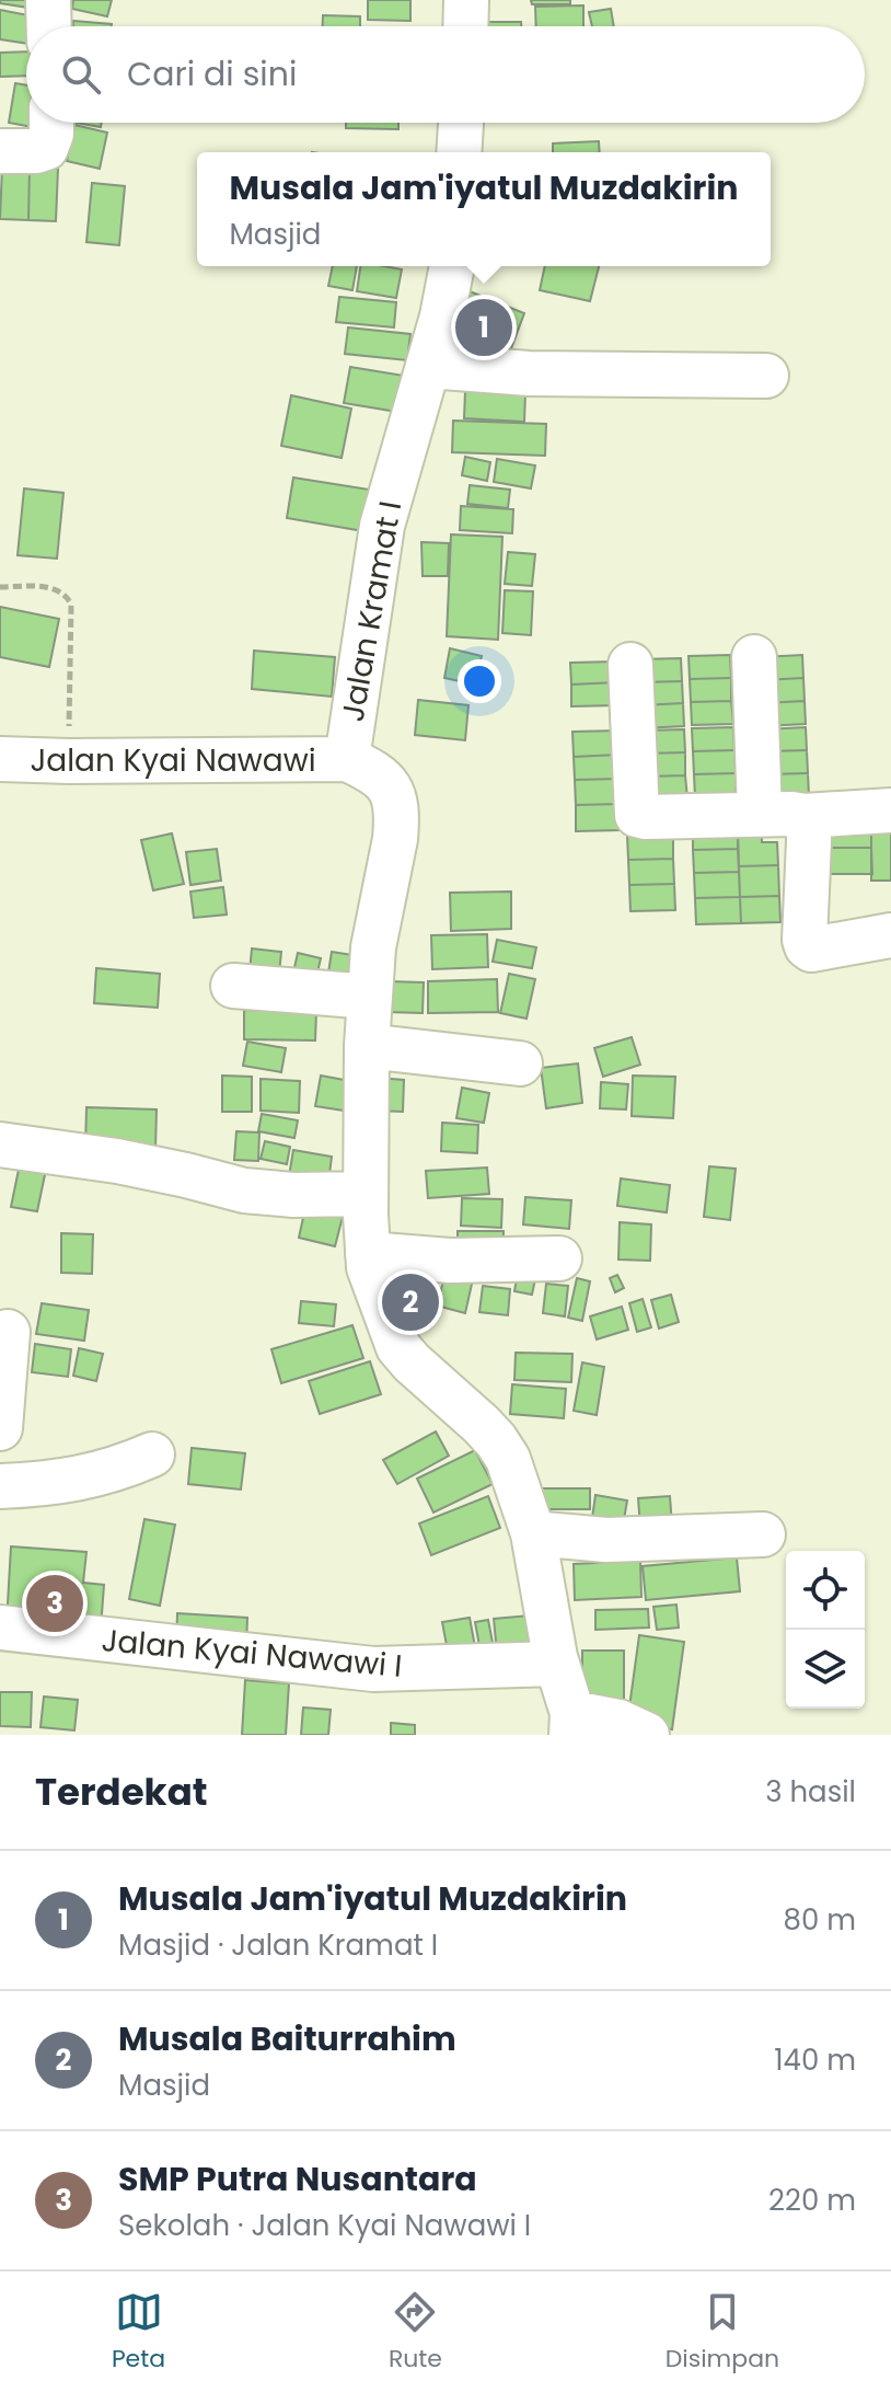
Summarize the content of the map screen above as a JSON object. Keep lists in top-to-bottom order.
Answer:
{
  "streets": {
    "street": ["Jalan Kramat I", "Jalan Kyai Nawawi", "Jalan Kyai Nawawi I"]
  },
  "crossings": [
    ["Jalan Kramat I", "Jalan Kyai Nawawi"]
  ],
  "page": {
    "search": "Cari di sini",
    "popup": ["Musala Jam'iyatul Muzdakirin", "Masjid"],
    "pins": ["1", "2", "3"],
    "heading": ["Terdekat", "3 hasil"],
    "list": [
      {
        "mark": "1",
        "name": "Musala Jam'iyatul Muzdakirin",
        "note": "Masjid · Jalan Kramat I",
        "value": "80 m"
      },
      {
        "mark": "2",
        "name": "Musala Baiturrahim",
        "note": "Masjid",
        "value": "140 m"
      },
      {
        "mark": "3",
        "name": "SMP Putra Nusantara",
        "note": "Sekolah · Jalan Kyai Nawawi I",
        "value": "220 m"
      }
    ],
    "nav": ["Peta", "Rute", "Disimpan"]
  }
}
